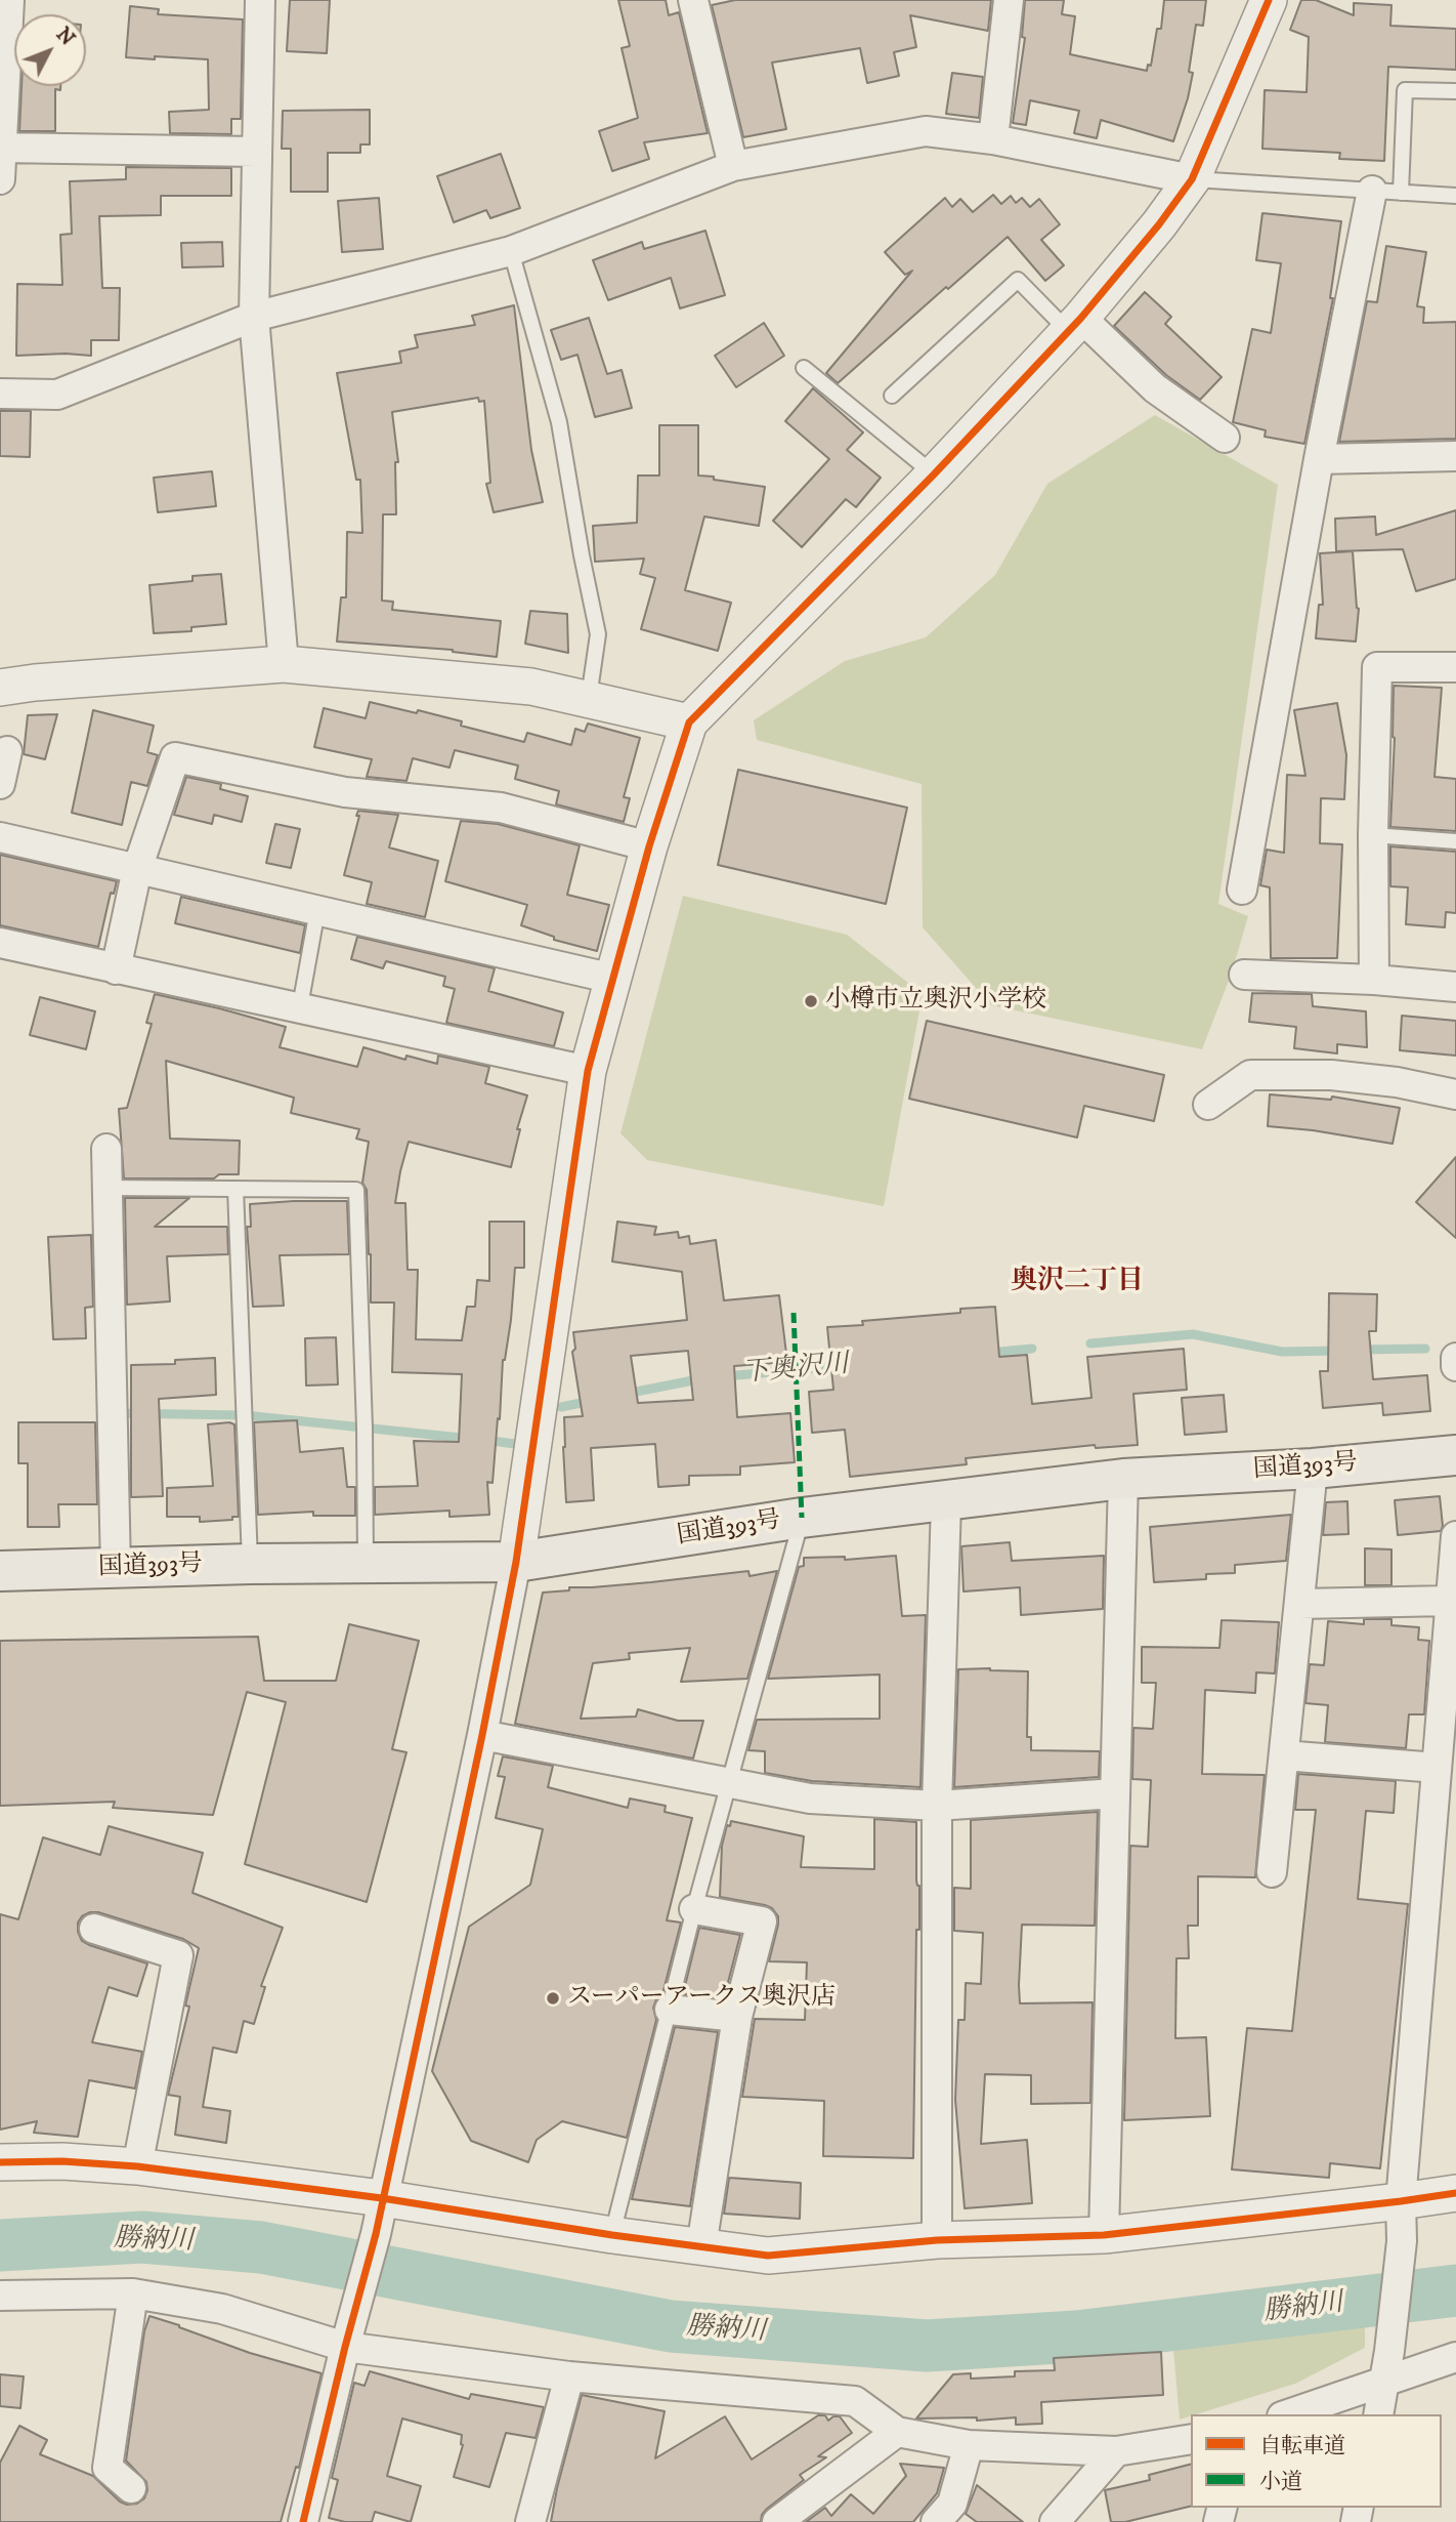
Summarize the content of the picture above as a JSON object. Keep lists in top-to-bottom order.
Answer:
{
  "streets": {
    "highway": ["国道393号"]
  },
  "districts": ["奥沢二丁目"],
  "water": ["下奥沢川", "勝納川"],
  "places": ["小樽市立奥沢小学校", "スーパーアークス奥沢店"],
  "legend": ["自転車道", "小道"],
  "north": "top right"
}
